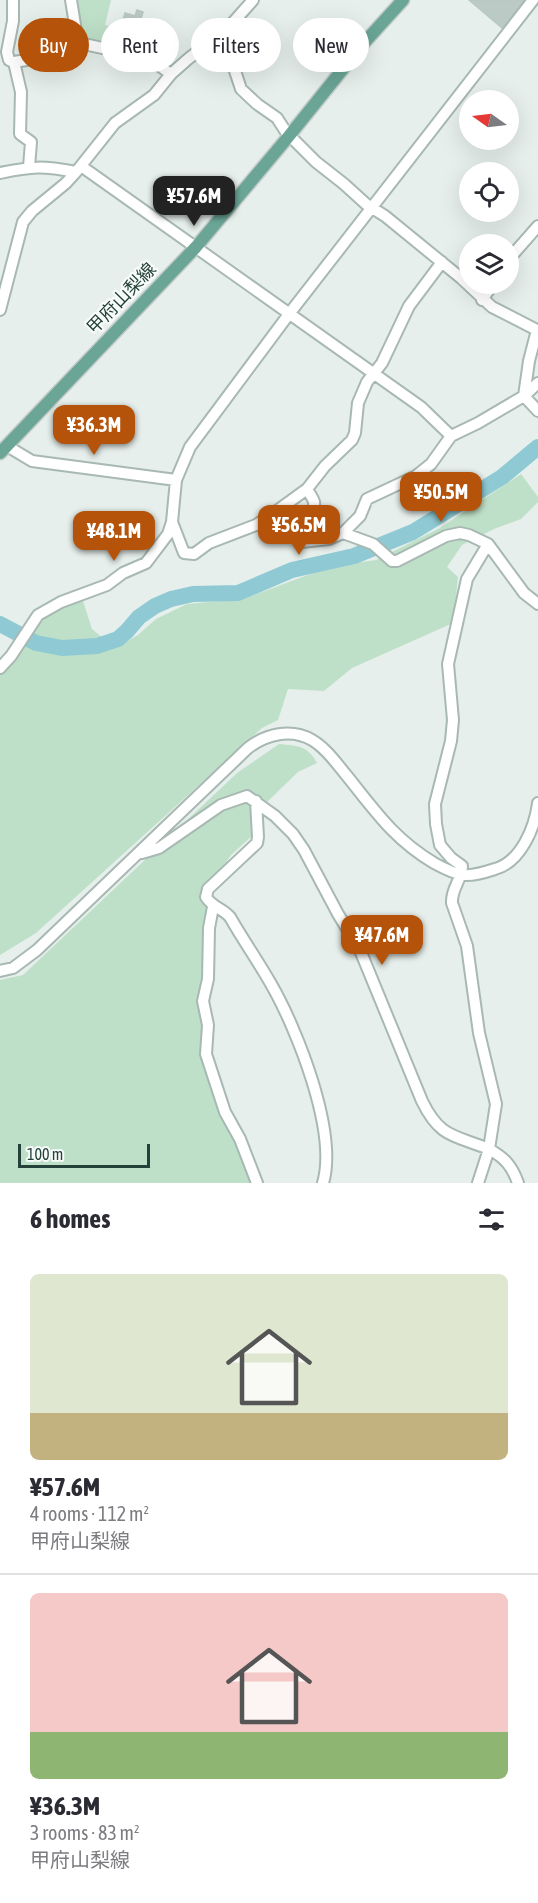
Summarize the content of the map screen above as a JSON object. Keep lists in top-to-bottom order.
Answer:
{
  "streets": {
    "main road": ["甲府山梨線"]
  },
  "scale_bar": "100 m",
  "north": "left",
  "page": {
    "chip": [
      "Buy",
      "Rent",
      "Filters",
      "New"
    ],
    "price": [
      "¥57.6M",
      "¥36.3M",
      "¥50.5M",
      "¥56.5M",
      "¥48.1M",
      "¥47.6M"
    ],
    "scale": "100 m",
    "heading": "6 homes",
    "list": [
      {
        "name": "¥57.6M",
        "note": "4 rooms · 112 m² · 甲府山梨線"
      },
      {
        "name": "¥36.3M",
        "note": "3 rooms · 83 m² · 甲府山梨線"
      }
    ]
  }
}
